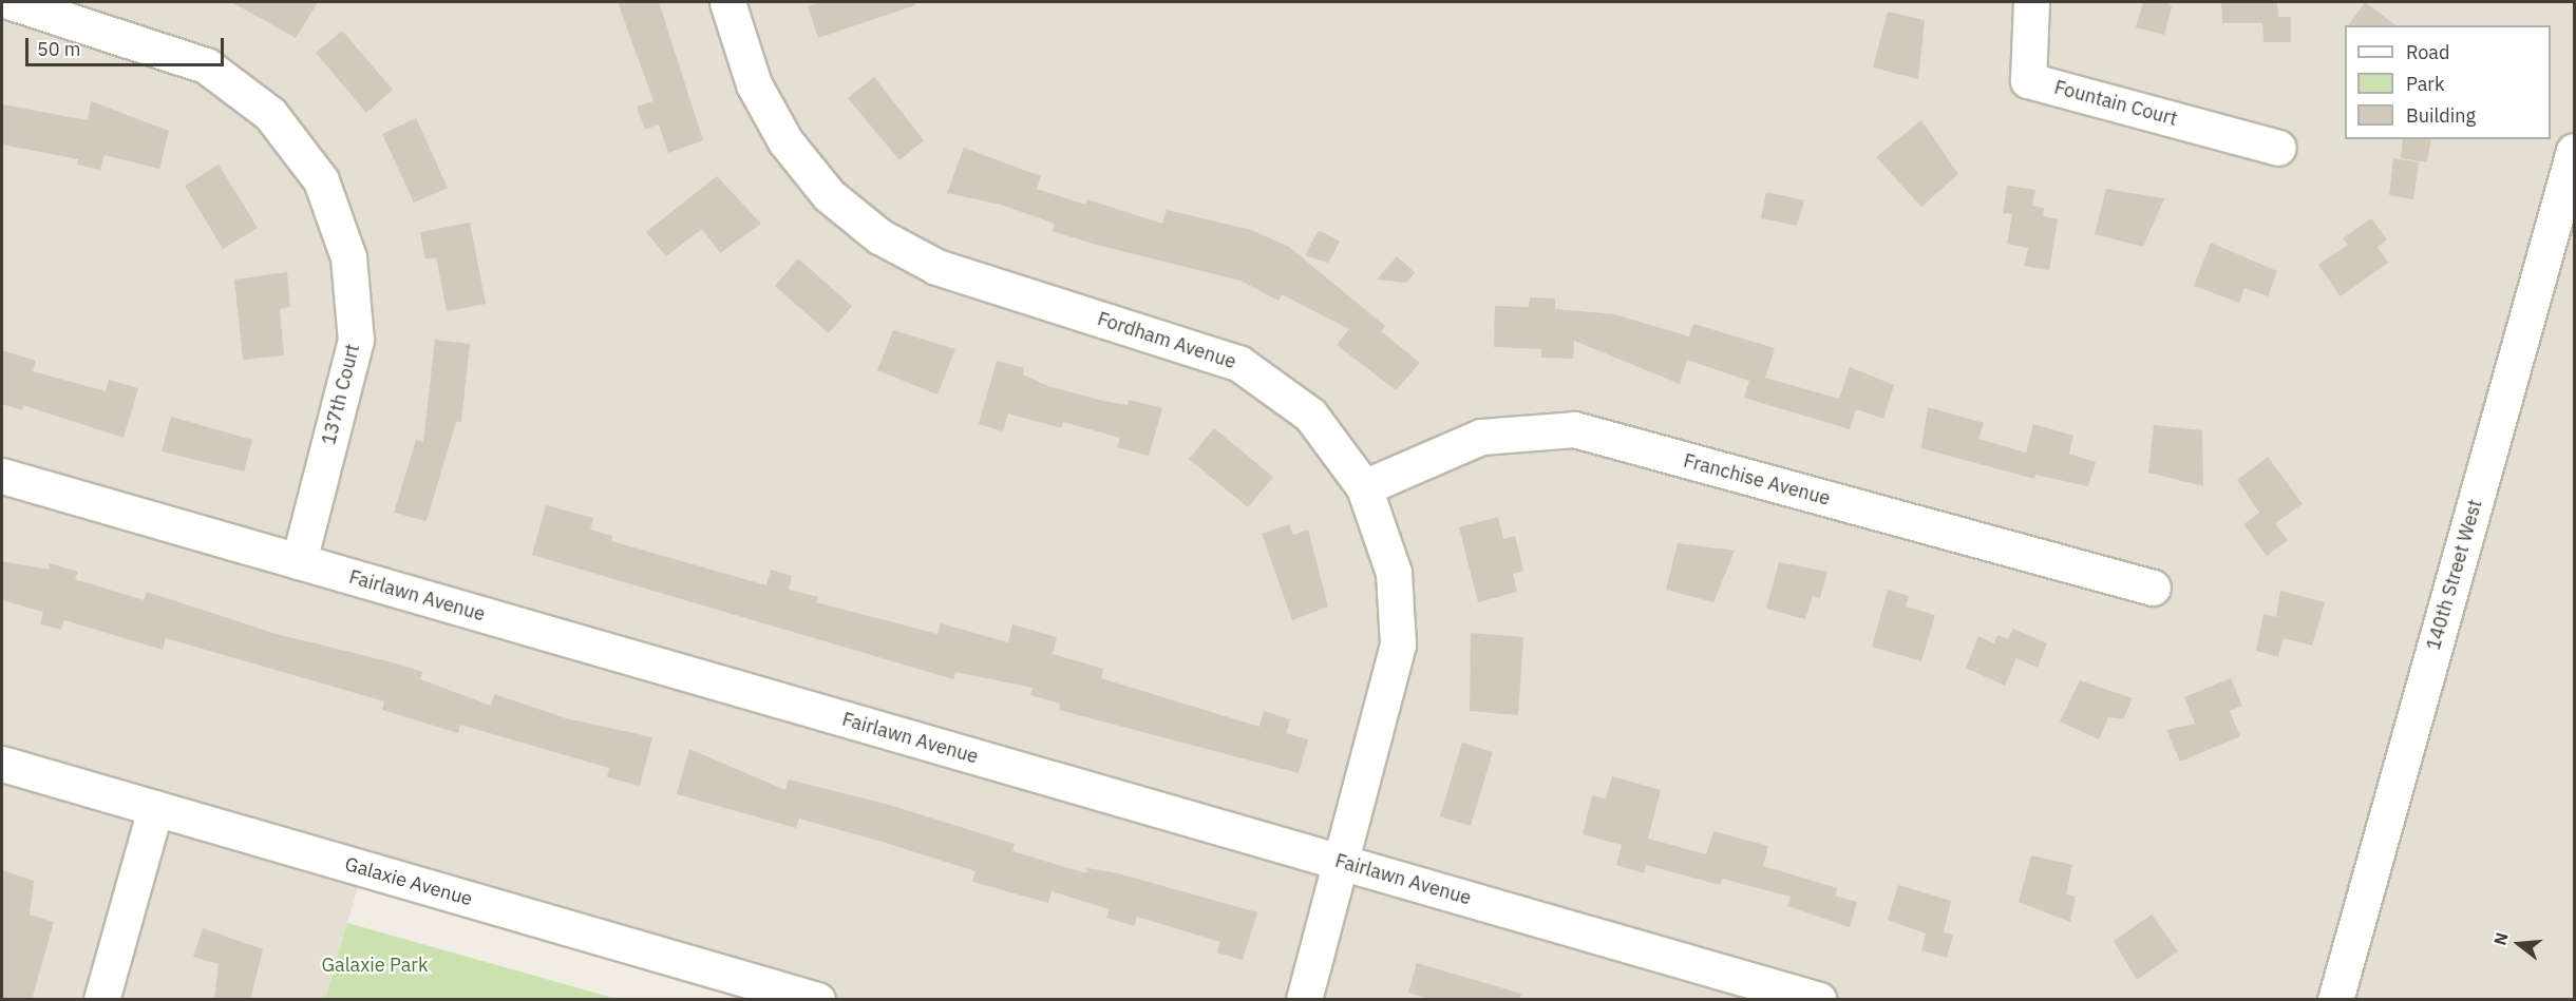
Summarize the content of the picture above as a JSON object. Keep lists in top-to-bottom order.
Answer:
{
  "streets": {
    "street": [
      "Fountain Court",
      "Fordham Avenue",
      "137th Court",
      "Franchise Avenue",
      "140th Street West",
      "Fairlawn Avenue",
      "Galaxie Avenue"
    ]
  },
  "crossings": [
    ["Fordham Avenue", "Franchise Avenue"],
    ["Fordham Avenue", "Fairlawn Avenue"],
    ["137th Court", "Fairlawn Avenue"]
  ],
  "parks": ["Galaxie Park"],
  "legend": ["Road", "Park", "Building"],
  "scale_bar": "50 m",
  "north": "left"
}
